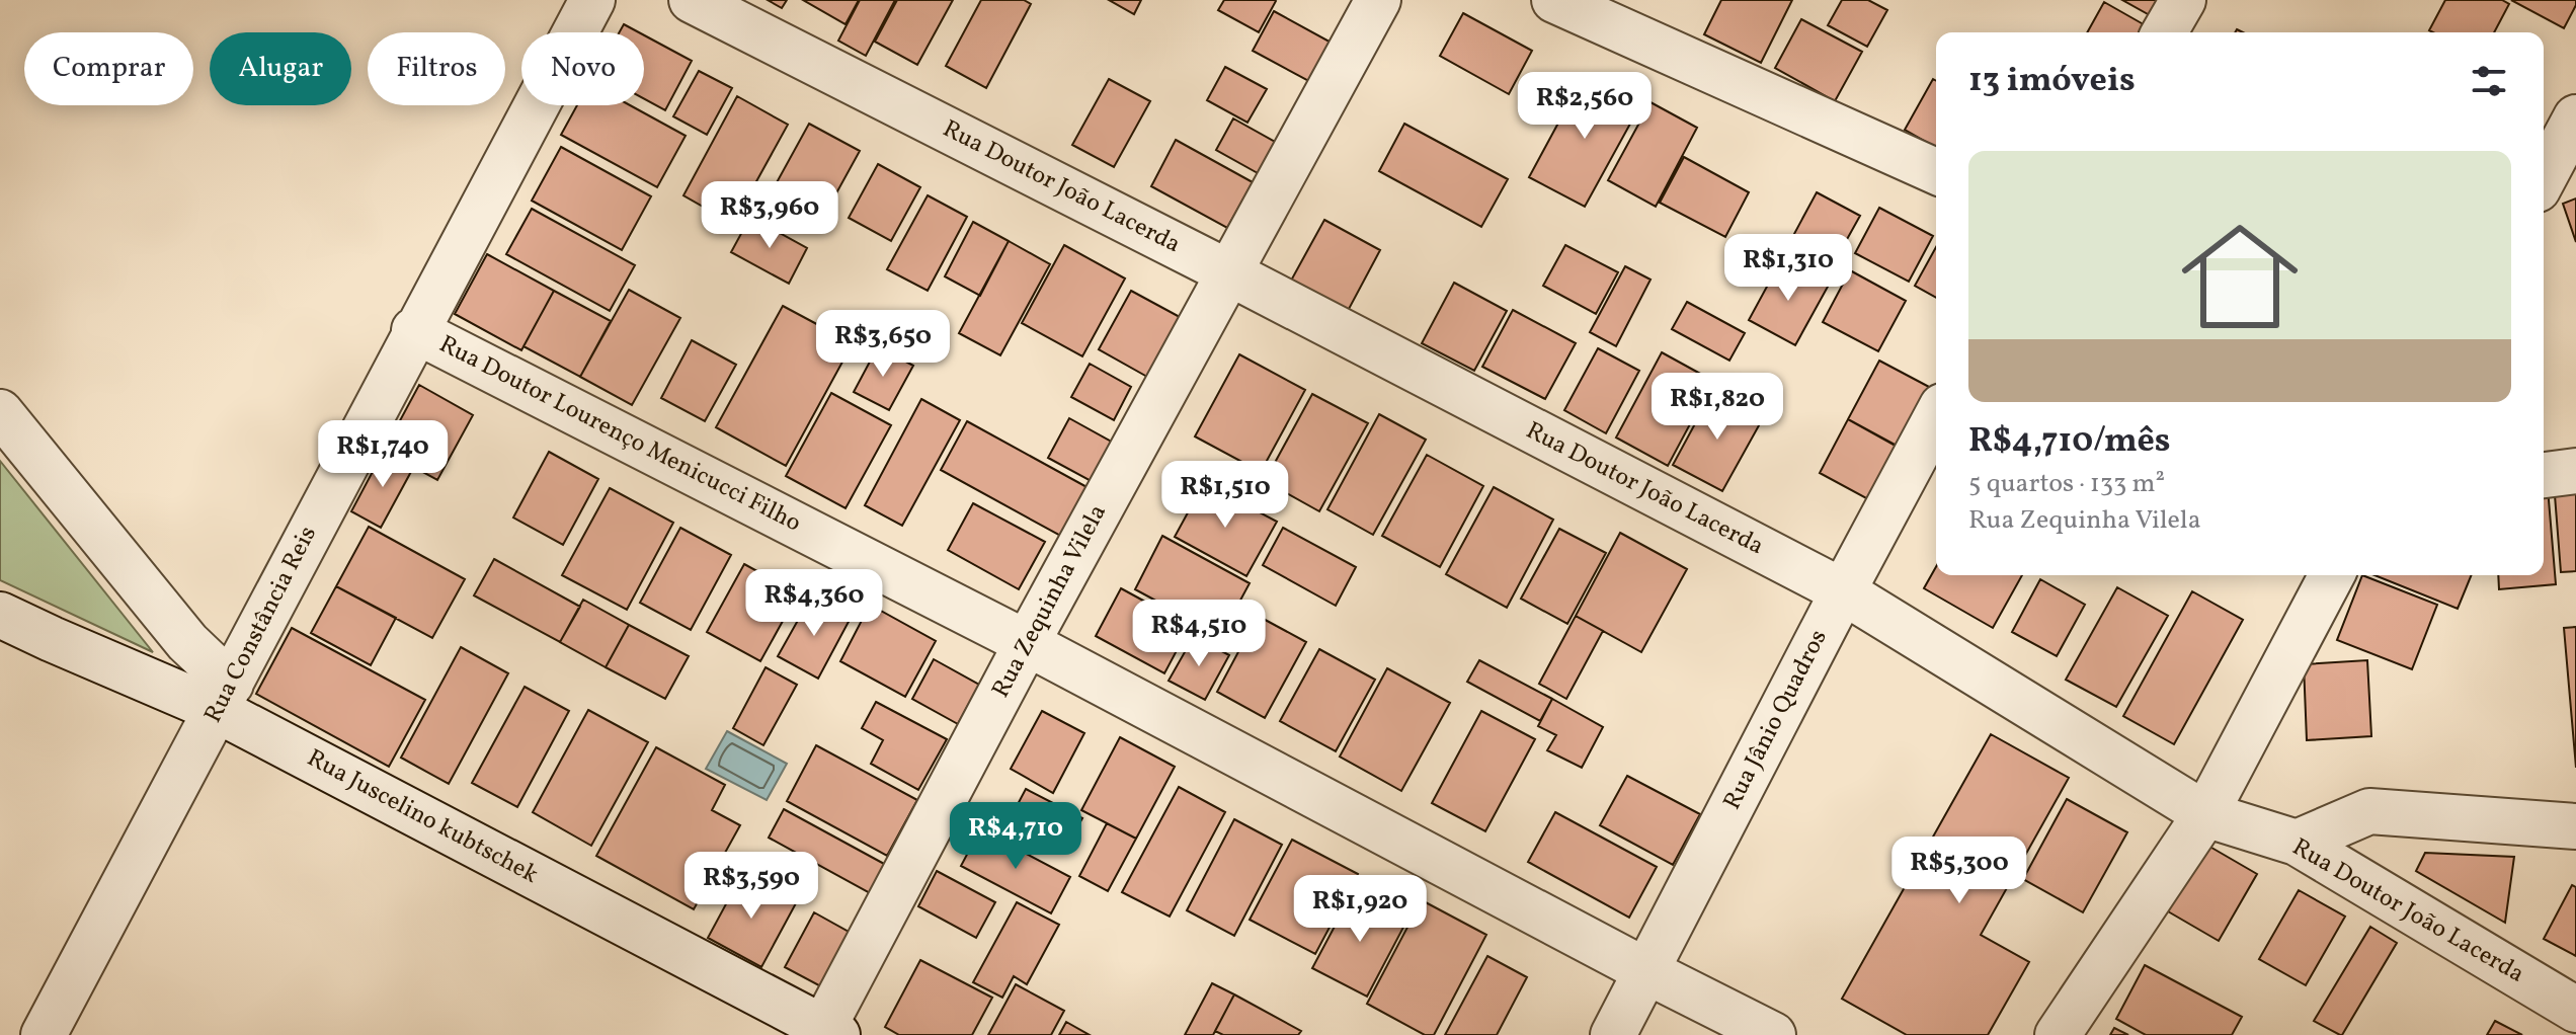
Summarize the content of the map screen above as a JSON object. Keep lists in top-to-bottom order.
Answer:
{
  "streets": {
    "street": [
      "Rua Doutor João Lacerda",
      "Rua Doutor Lourenço Menicucci Filho",
      "Rua Zequinha Vilela",
      "Rua Constância Reis",
      "Rua Jânio Quadros",
      "Rua Juscelino kubtschek"
    ]
  },
  "crossings": [
    ["Rua Doutor João Lacerda", "Rua Zequinha Vilela"],
    ["Rua Doutor João Lacerda", "Rua Jânio Quadros"],
    ["Rua Doutor Lourenço Menicucci Filho", "Rua Zequinha Vilela"],
    ["Rua Doutor Lourenço Menicucci Filho", "Rua Constância Reis"],
    ["Rua Doutor Lourenço Menicucci Filho", "Rua Jânio Quadros"],
    ["Rua Zequinha Vilela", "Rua Juscelino kubtschek"],
    ["Rua Constância Reis", "Rua Juscelino kubtschek"]
  ],
  "page": {
    "chip": [
      "Comprar",
      "Alugar",
      "Filtros",
      "Novo"
    ],
    "heading": "13 imóveis",
    "price": [
      "R$2,560",
      "R$3,960",
      "R$1,310",
      "R$3,650",
      "R$1,820",
      "R$1,740",
      "R$1,510",
      "R$4,360",
      "R$4,510",
      "R$4,710",
      "R$5,300",
      "R$3,590",
      "R$1,920"
    ],
    "list": [
      {
        "name": "R$4,710/mês",
        "note": "5 quartos · 133 m² · Rua Zequinha Vilela"
      }
    ]
  }
}
